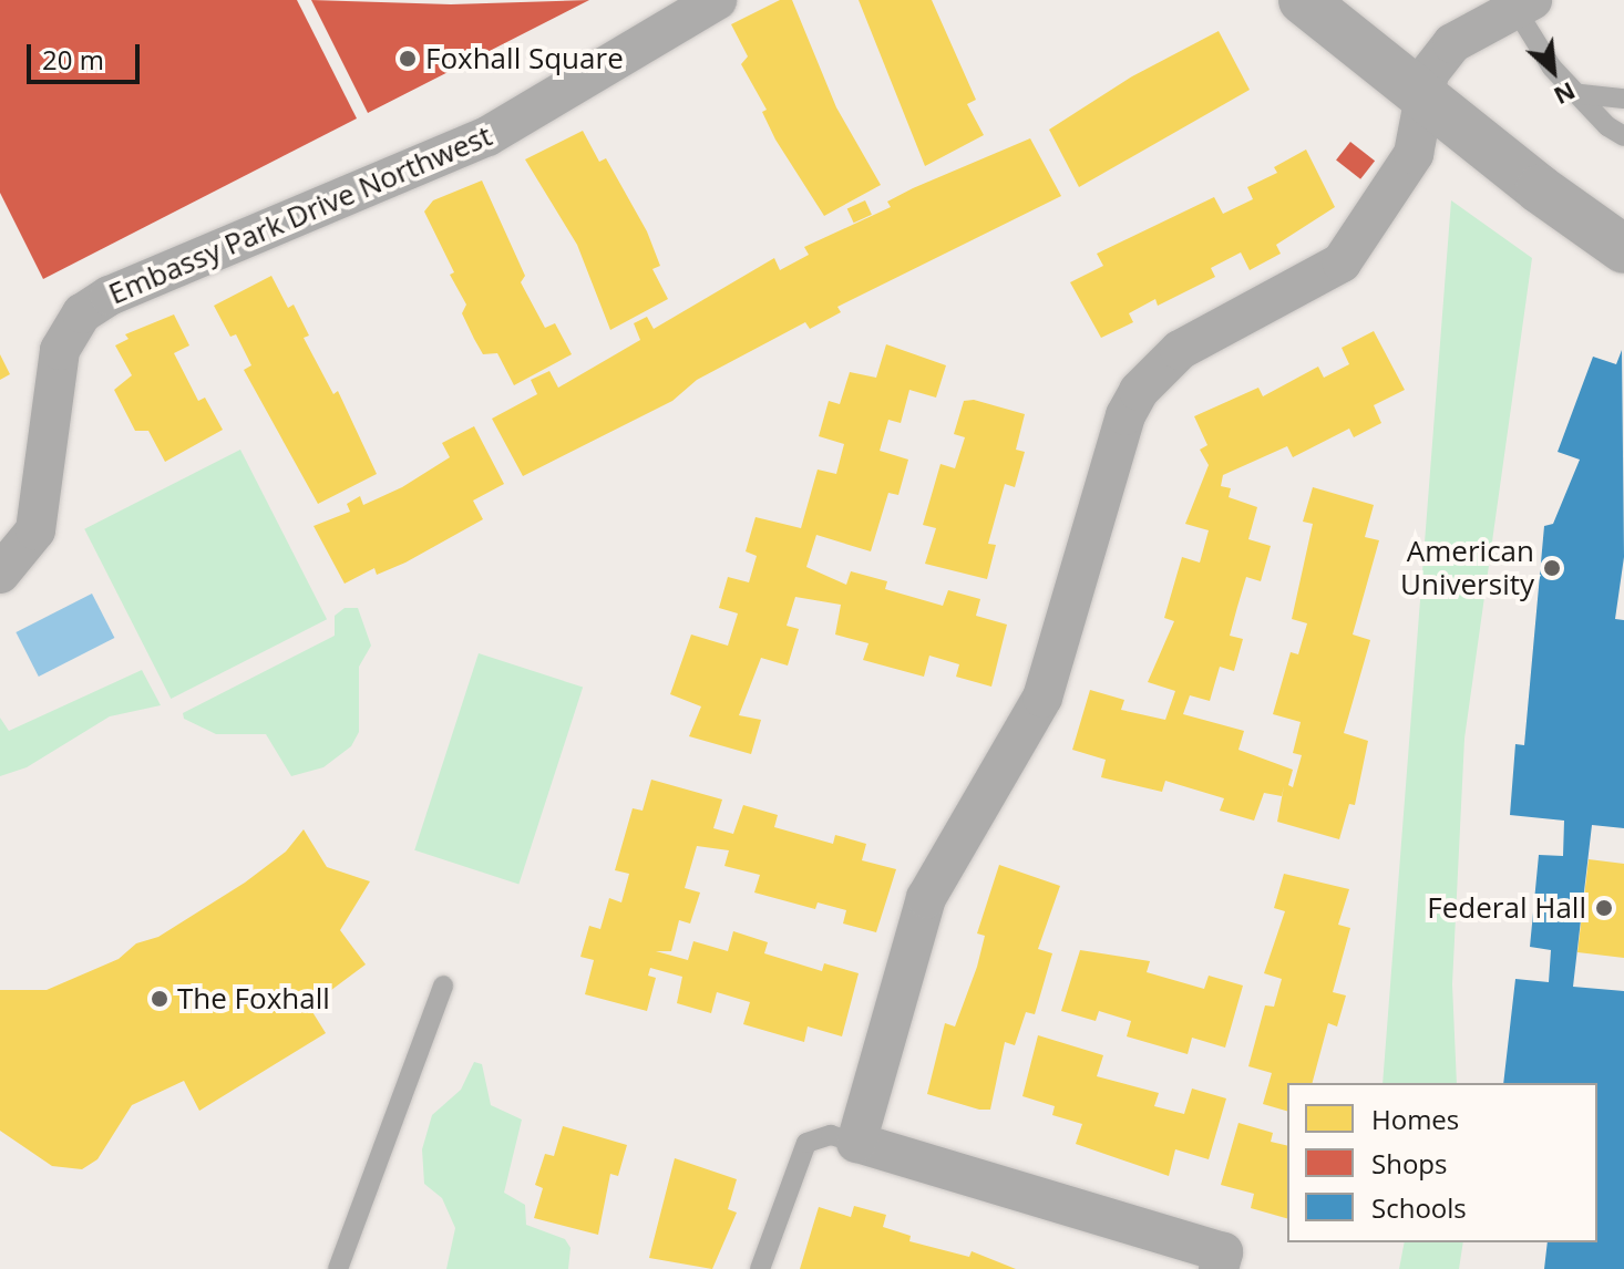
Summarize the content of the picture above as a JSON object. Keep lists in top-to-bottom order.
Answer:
{
  "streets": {
    "street": ["Embassy Park Drive Northwest"]
  },
  "places": [
    "Foxhall Square",
    "American University",
    "Federal Hall",
    "The Foxhall"
  ],
  "legend": ["Homes", "Shops", "Schools"],
  "scale_bar": "20 m",
  "north": "bottom right"
}
